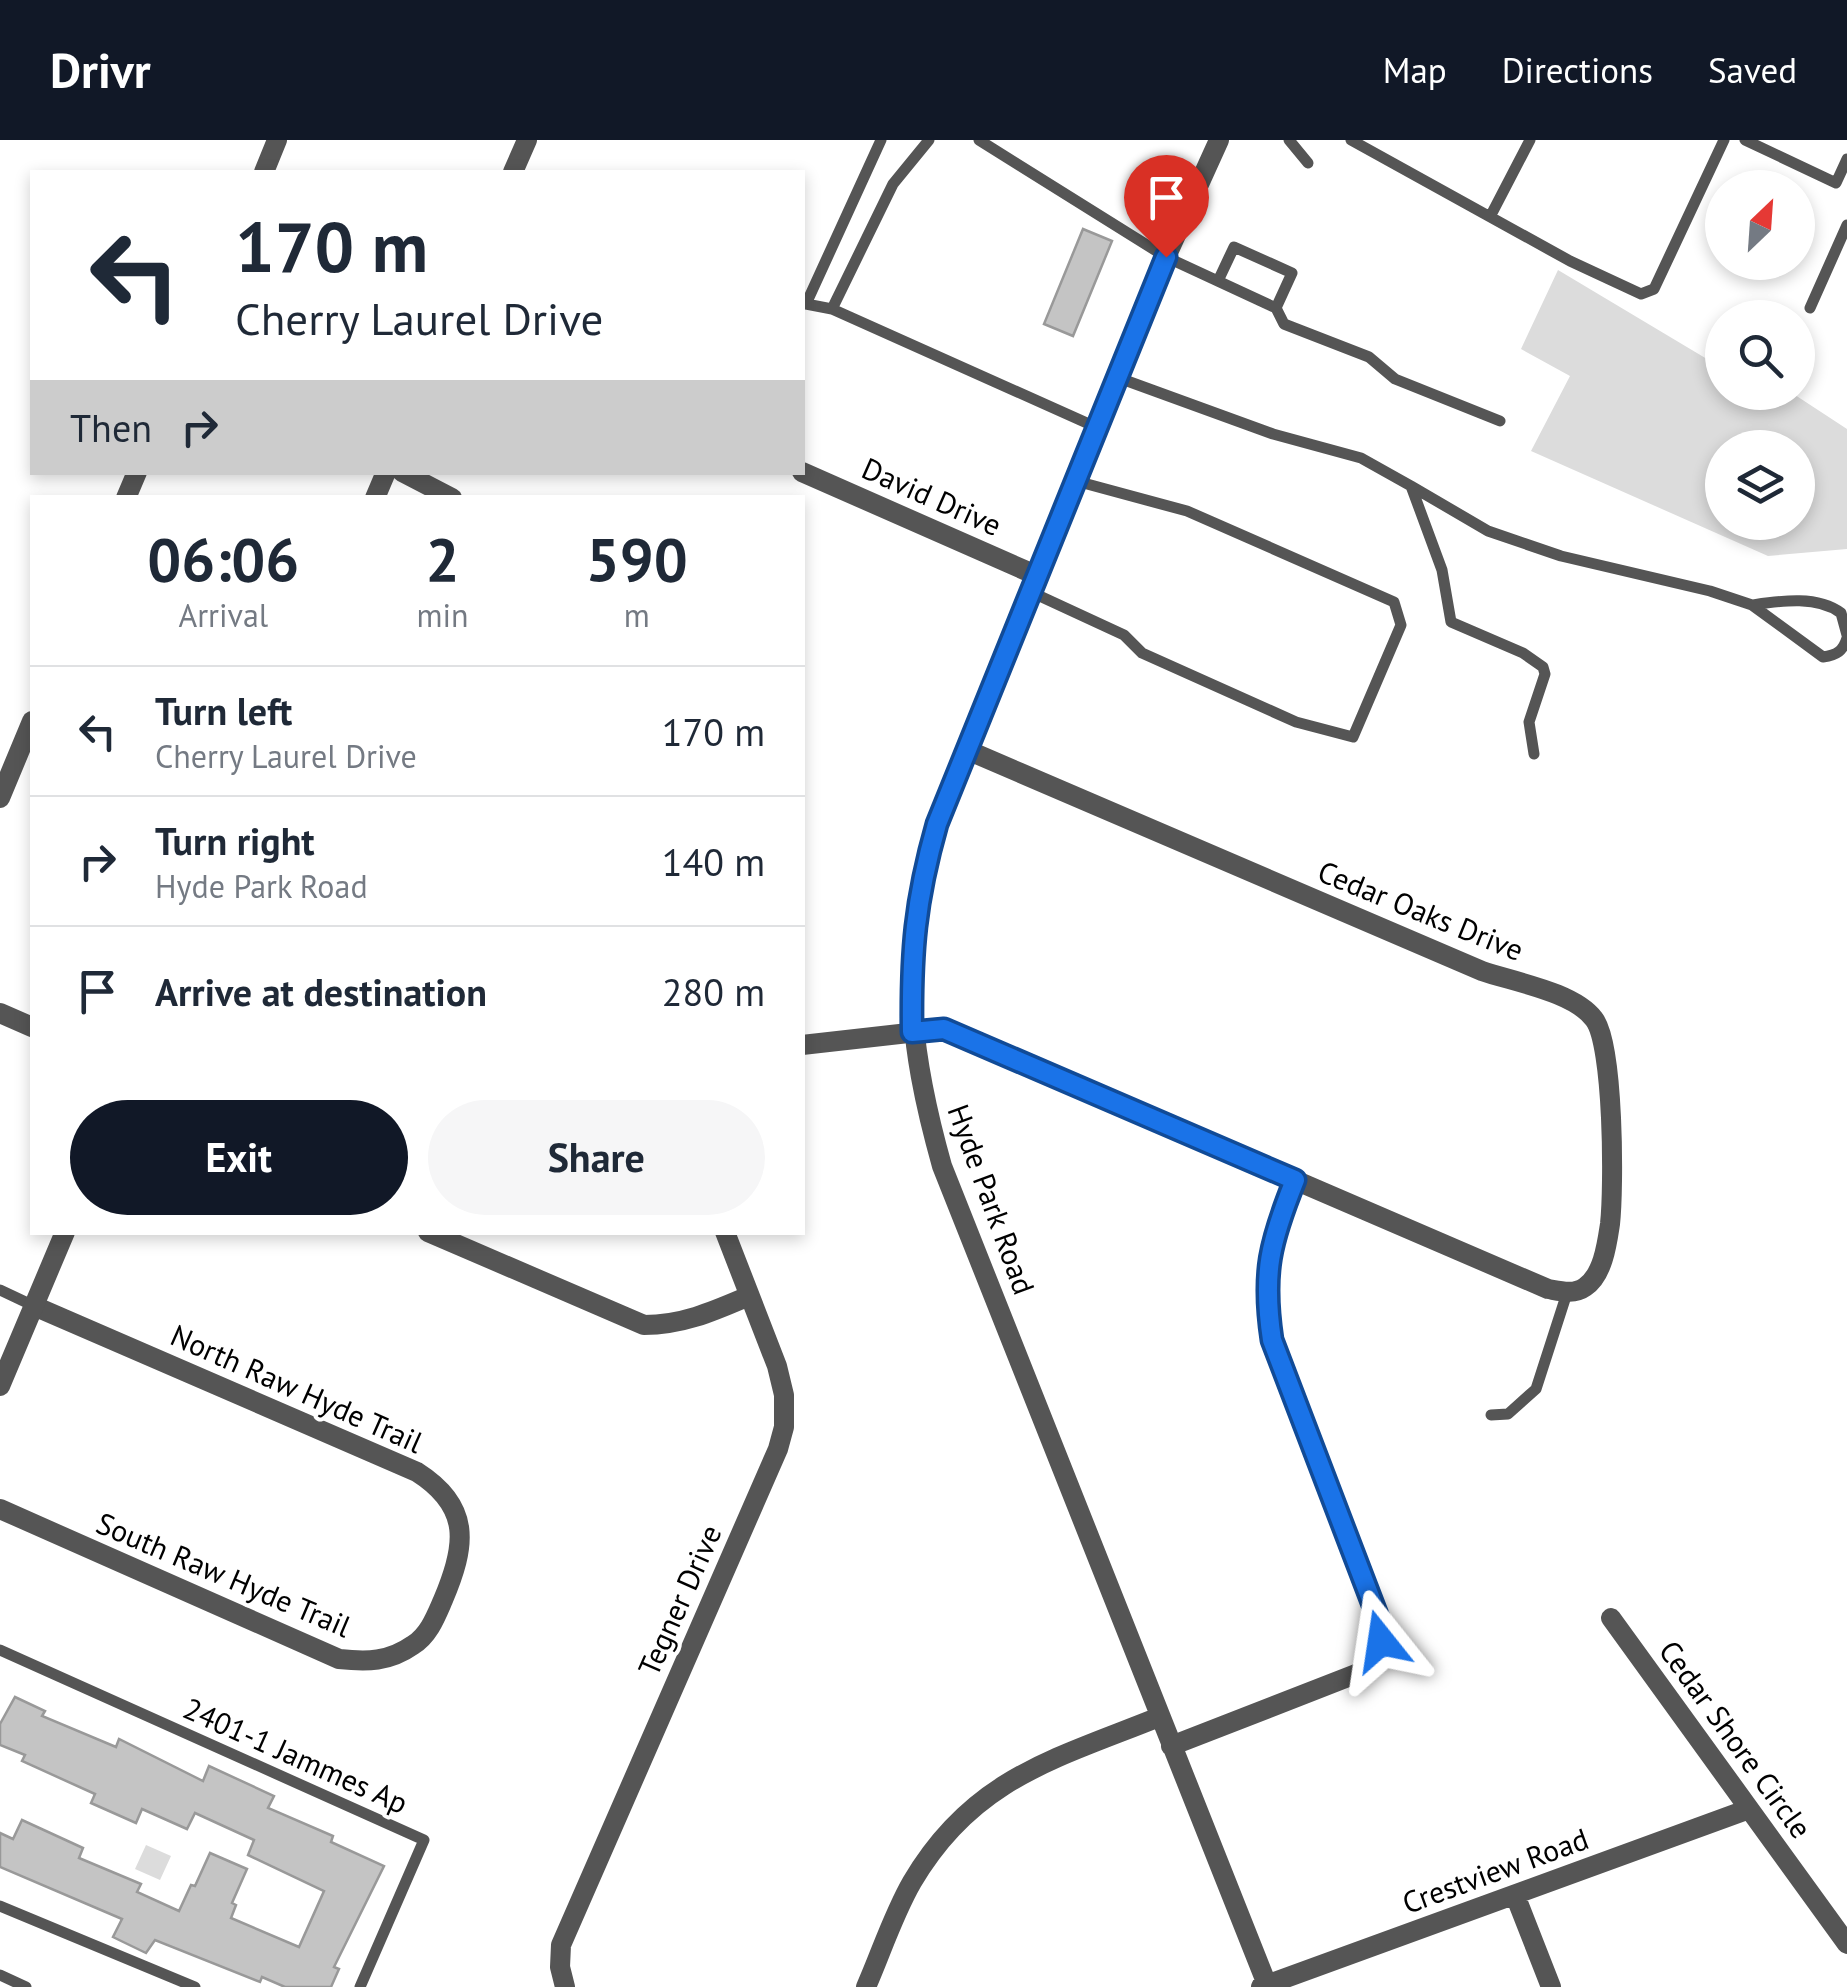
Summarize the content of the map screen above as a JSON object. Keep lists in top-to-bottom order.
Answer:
{
  "streets": {
    "street": [
      "David Drive",
      "Cedar Oaks Drive",
      "Hyde Park Road",
      "North Raw Hyde Trail",
      "South Raw Hyde Trail",
      "Tegner Drive",
      "Cedar Shore Circle",
      "Crestview Road"
    ],
    "lane": ["2401-1 Jammes Ap"]
  },
  "crossings": [
    ["David Drive", "Hyde Park Road"],
    ["Cedar Oaks Drive", "Hyde Park Road"],
    ["Hyde Park Road", "Crestview Road"],
    ["North Raw Hyde Trail", "South Raw Hyde Trail"],
    ["Cedar Shore Circle", "Crestview Road"]
  ],
  "north": "top right",
  "page": {
    "header": "Drivr",
    "nav": ["Map", "Directions", "Saved"],
    "turn": ["170 m", "Cherry Laurel Drive"],
    "then": "Then",
    "eta": [
      "06:06",
      "Arrival",
      "2",
      "min",
      "590",
      "m"
    ],
    "list": [
      {
        "name": "Turn left",
        "note": "Cherry Laurel Drive",
        "value": "170 m"
      },
      {
        "name": "Turn right",
        "note": "Hyde Park Road",
        "value": "140 m"
      },
      {
        "name": "Arrive at destination",
        "value": "280 m"
      }
    ],
    "buttons": ["Exit", "Share"]
  }
}
